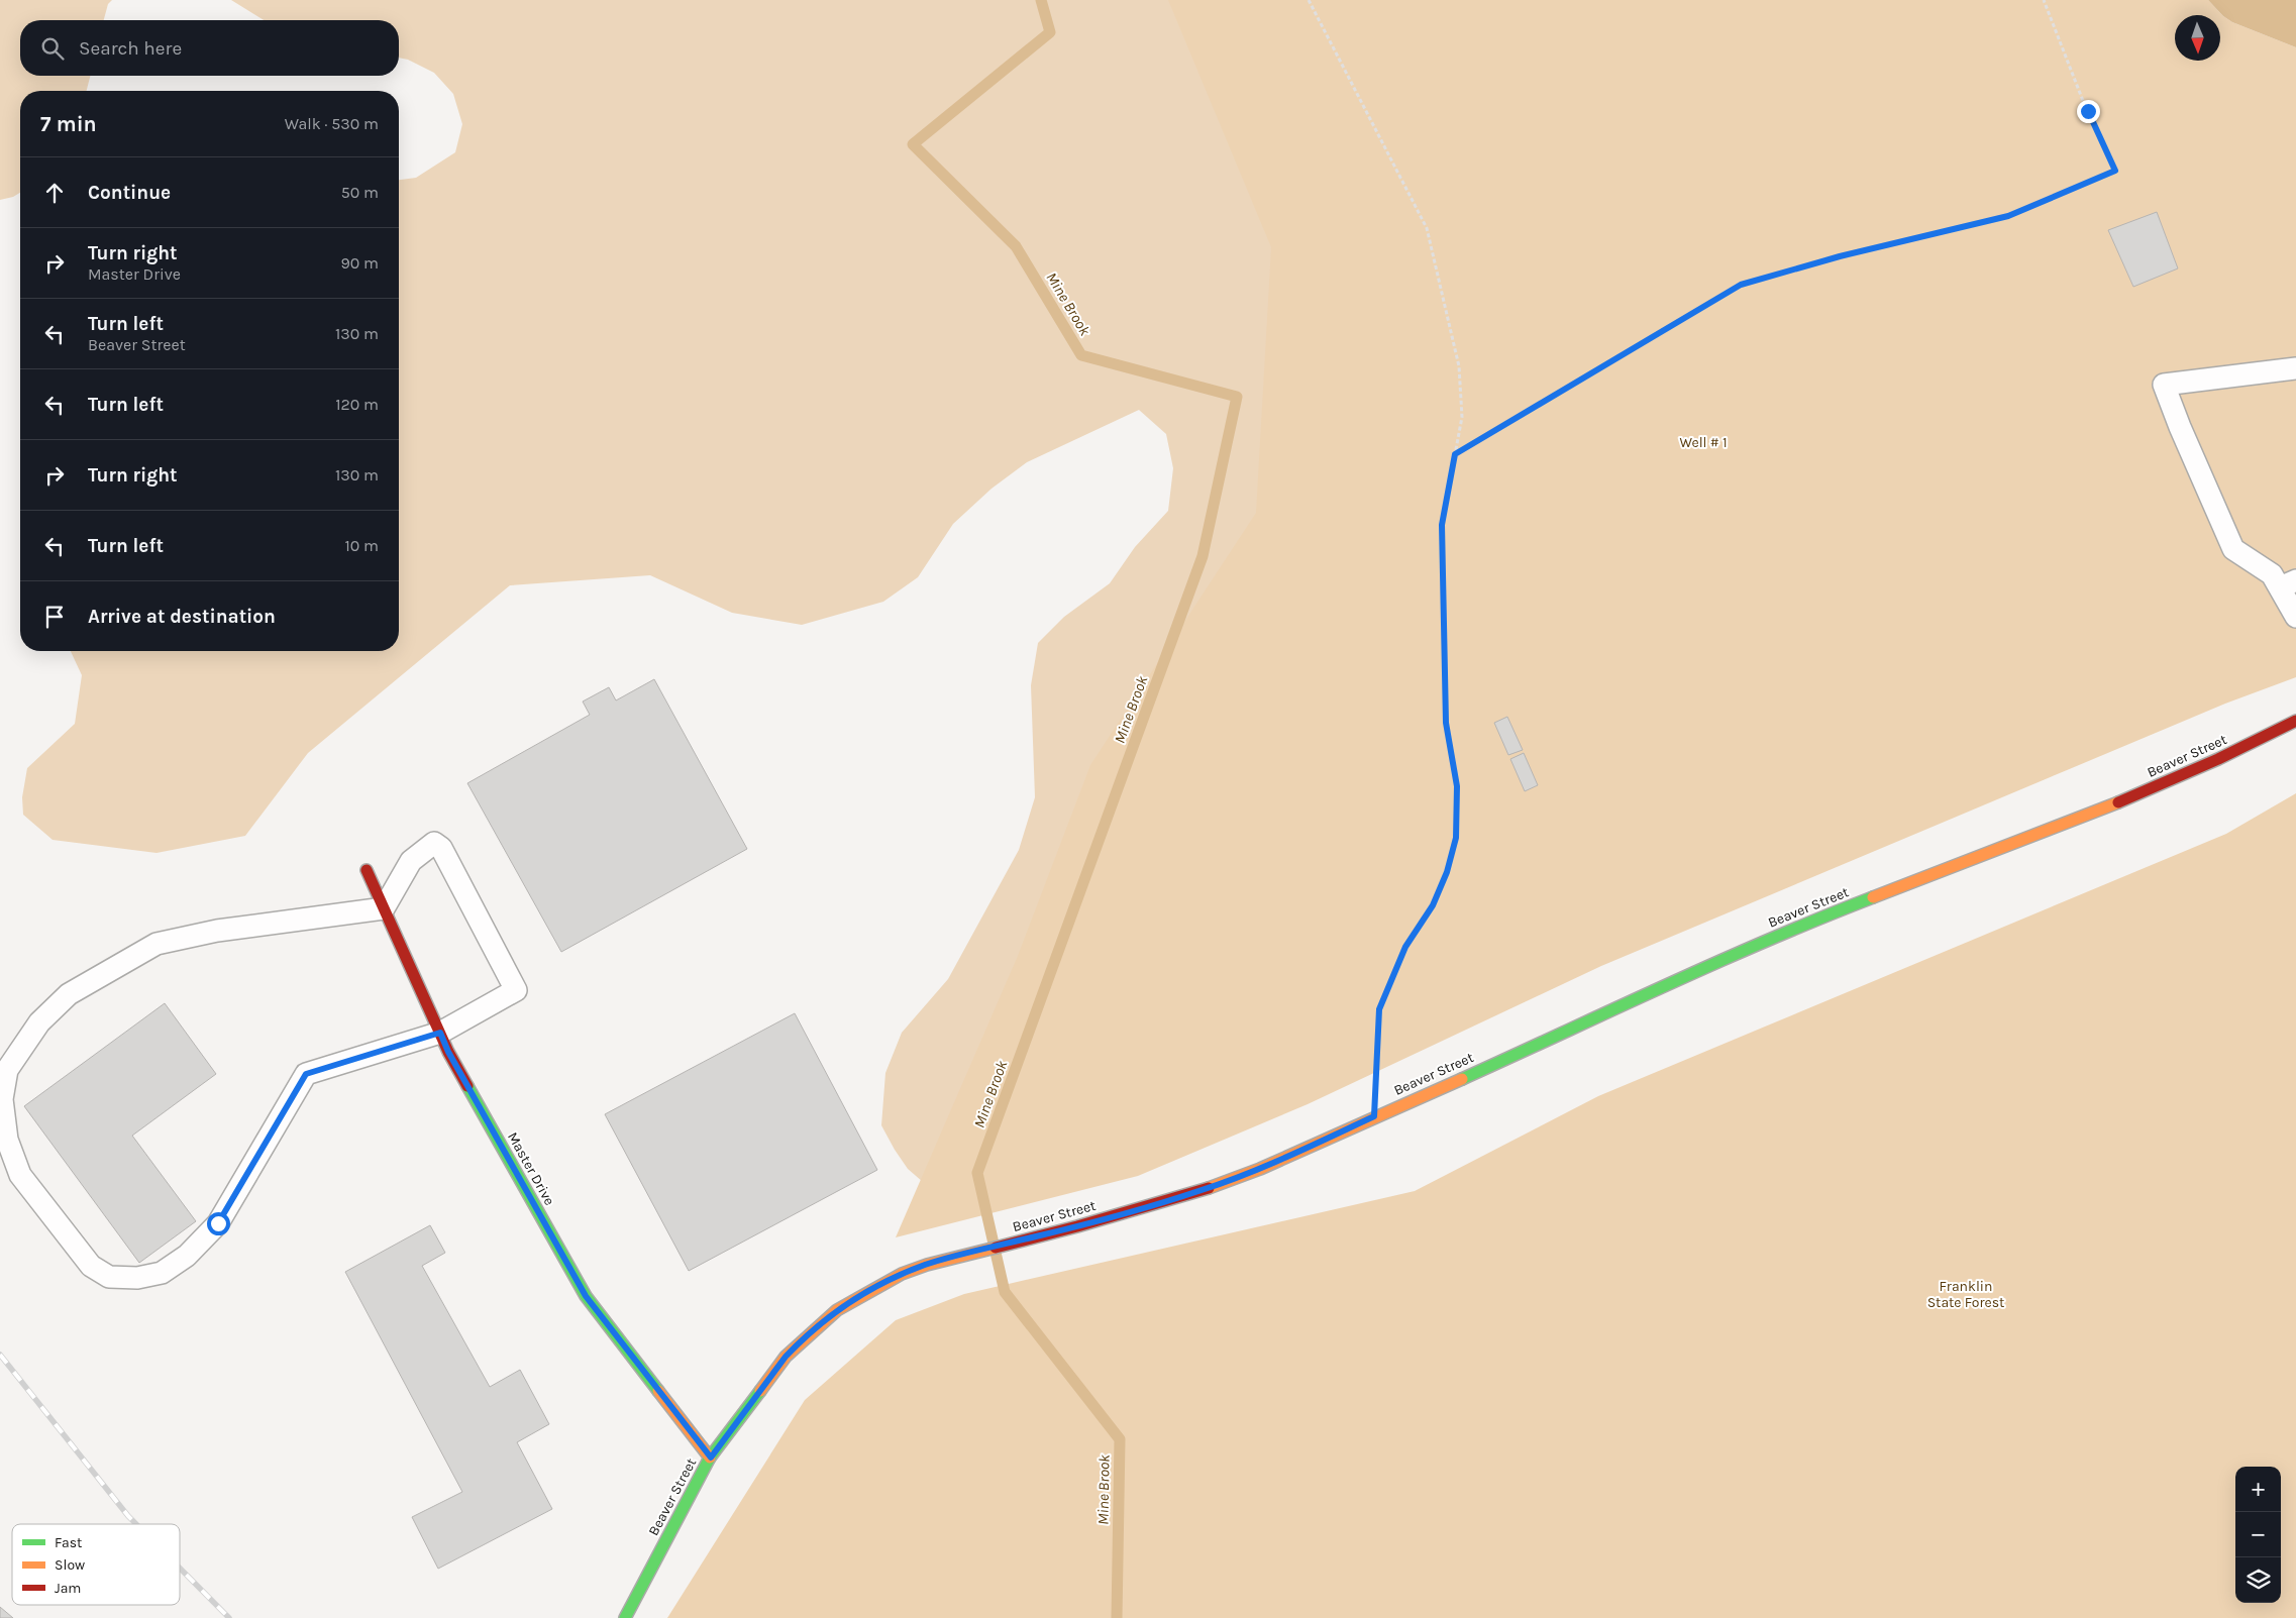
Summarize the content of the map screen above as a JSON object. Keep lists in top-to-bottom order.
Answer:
{
  "streets": {
    "street": ["Beaver Street", "Master Drive"]
  },
  "crossings": [
    ["Beaver Street", "Master Drive"]
  ],
  "water": ["Mine Brook"],
  "parks": ["Well # 1", "Franklin State Forest"],
  "legend": ["Fast", "Slow", "Jam"],
  "north": "bottom",
  "page": {
    "search": "Search here",
    "heading": ["7 min", "Walk · 530 m"],
    "list": [
      ["Continue", "50 m"],
      ["Turn right", "Master Drive", "90 m"],
      ["Turn left", "Beaver Street", "130 m"],
      ["Turn left", "120 m"],
      ["Turn right", "130 m"],
      ["Turn left", "10 m"],
      "Arrive at destination"
    ],
    "map_buttons": ["+", "−"]
  }
}
